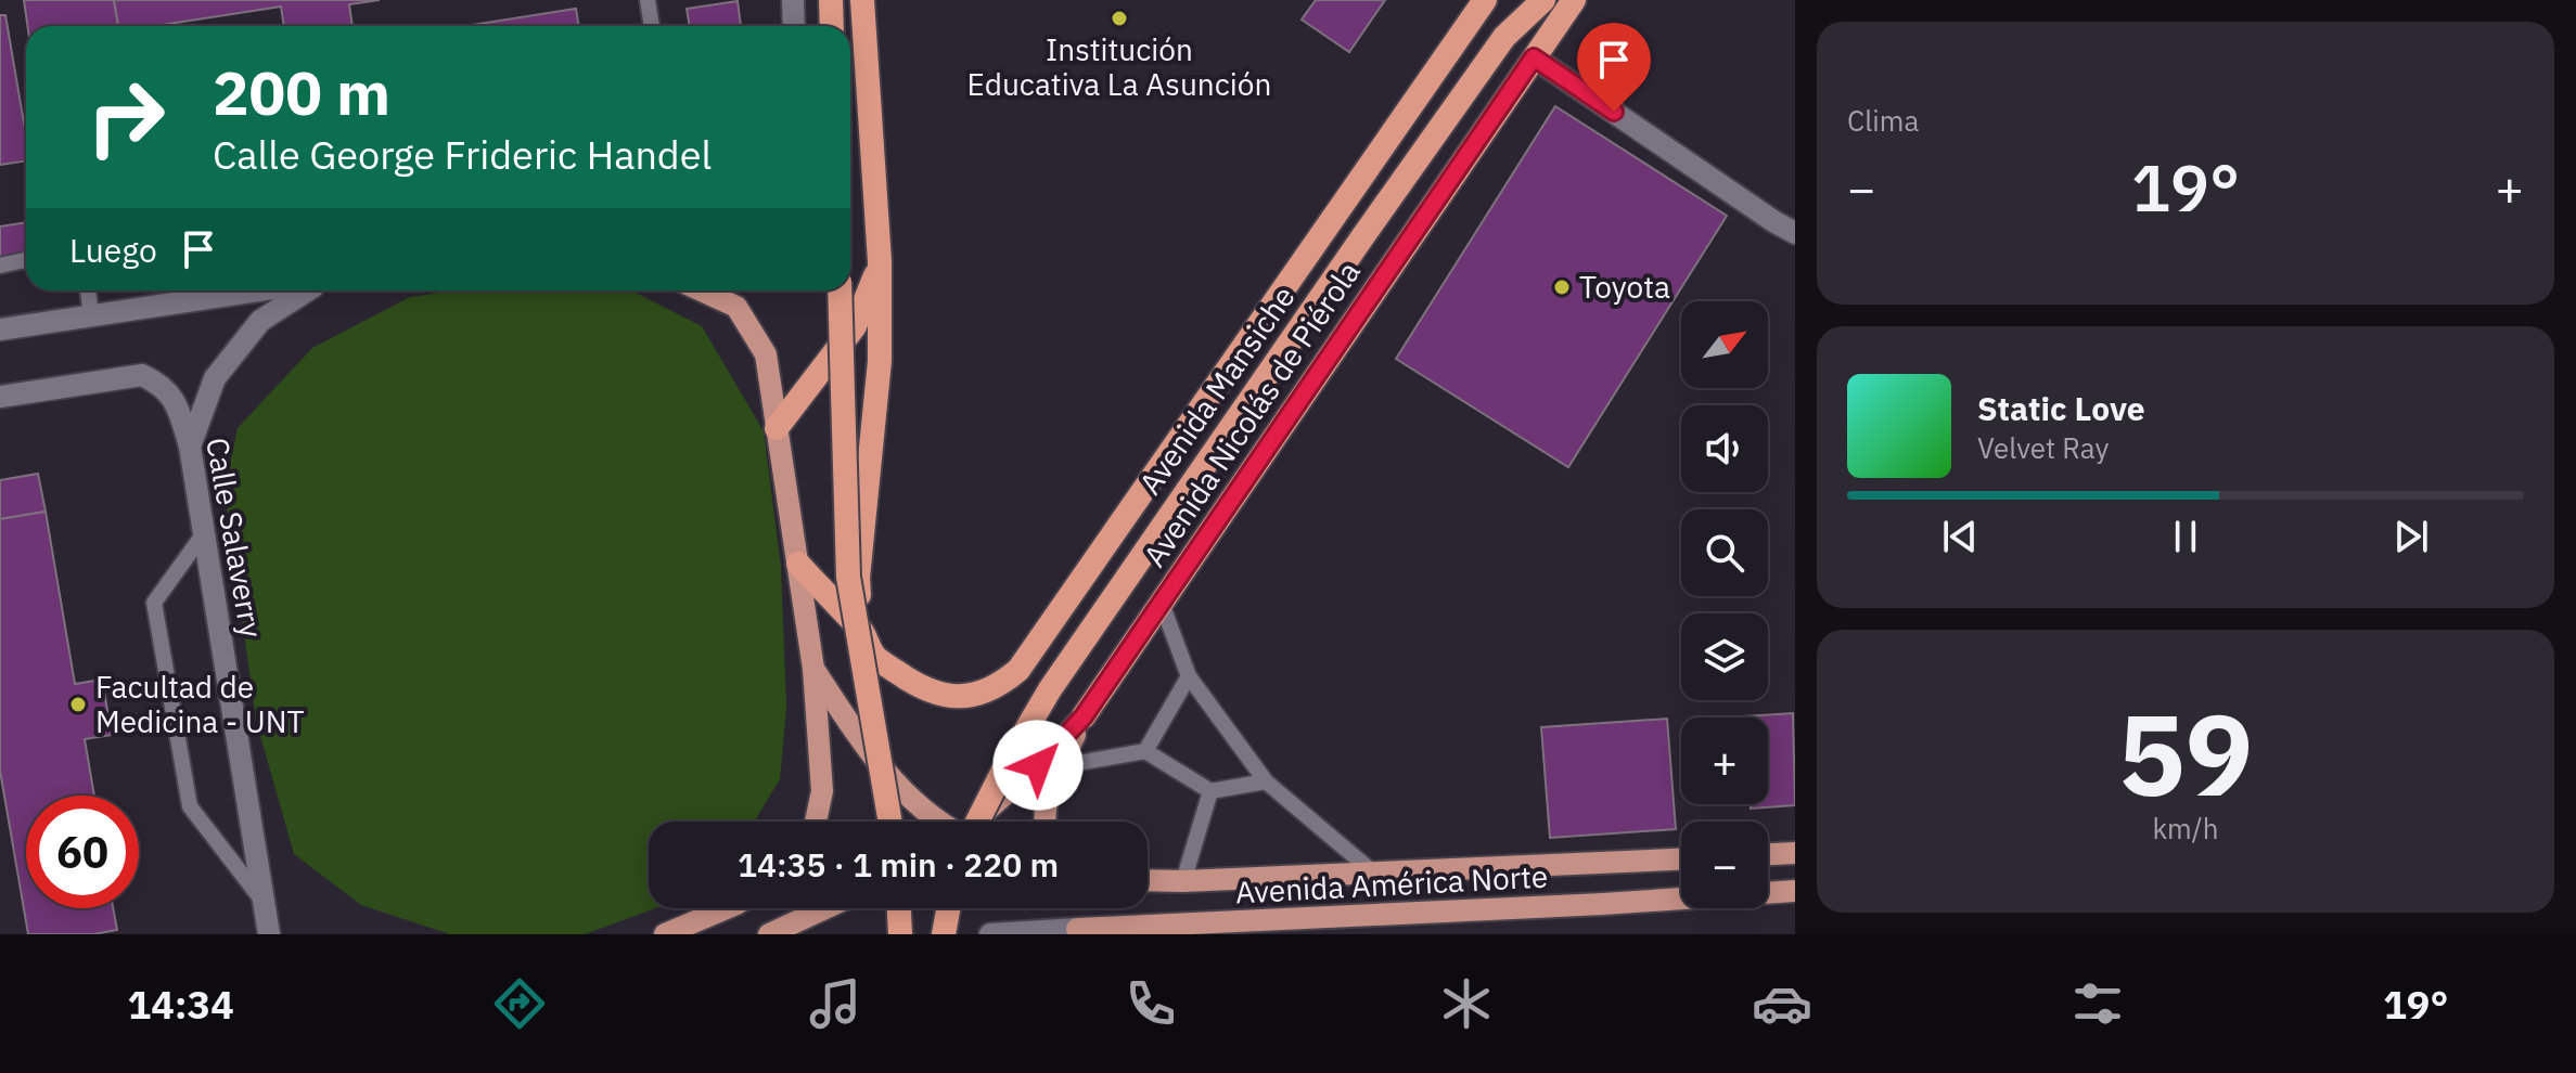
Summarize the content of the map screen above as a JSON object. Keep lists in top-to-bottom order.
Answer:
{
  "streets": {
    "highway": ["Avenida Mansiche", "Avenida Nicolás de Piérola"],
    "main road": ["Calle Salaverry", "Avenida América Norte"]
  },
  "places": ["Institución Educativa La Asunción", "Toyota", "Facultad de Medicina - UNT"],
  "north": "top right",
  "page": {
    "tile": [
      "Clima",
      ["59", "km/h"]
    ],
    "turn": ["200 m", "Calle George Frideric Handel"],
    "heat": ["−", "19°", "+"],
    "then": "Luego",
    "map_buttons": ["+", "−"],
    "song": ["Static Love", "Velvet Ray"],
    "limit": "60",
    "trip": "14:35 · 1 min · 220 m",
    "tabs": ["14:34", "19°"]
  }
}
